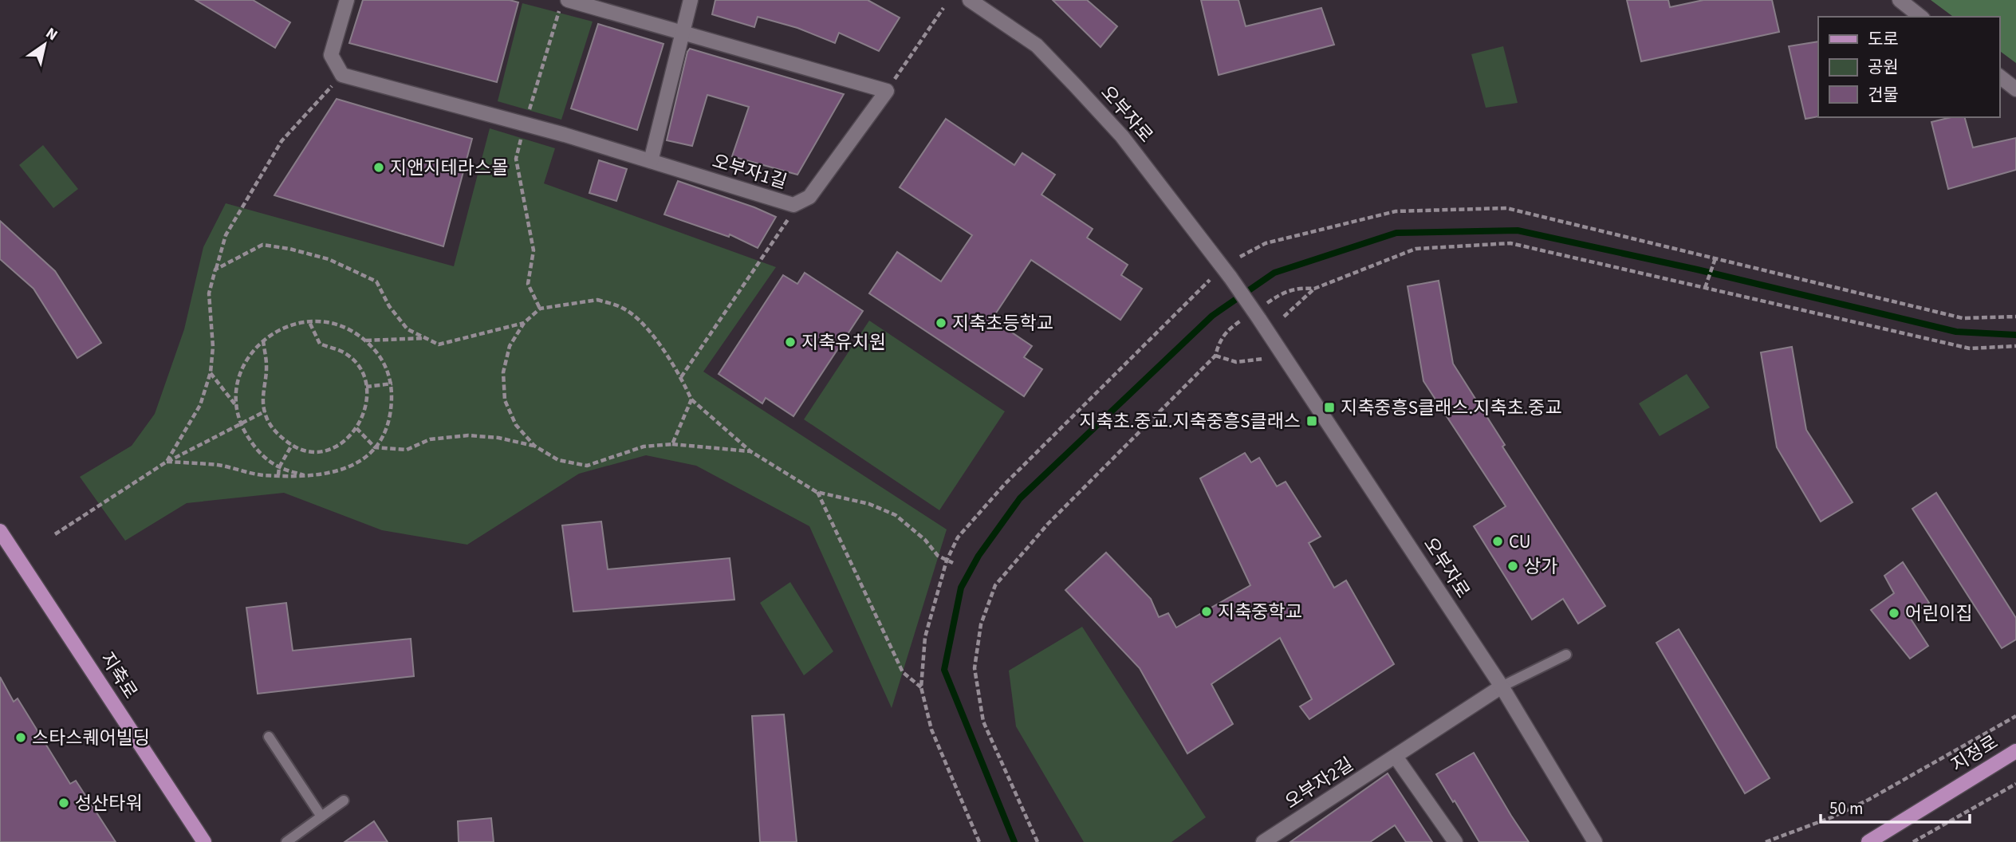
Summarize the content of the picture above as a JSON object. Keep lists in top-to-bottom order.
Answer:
{
  "streets": {
    "main road": ["지축로", "지정로"],
    "street": ["오부자로", "오부자1길", "오부자2길"]
  },
  "crossings": [
    ["오부자로", "오부자2길"]
  ],
  "places": {
    "other": [
      "지앤지테라스몰",
      "지축초등학교",
      "지축유치원",
      "CU",
      "상가",
      "지축중학교",
      "어린이집",
      "스타스퀘어빌딩",
      "성산타워"
    ],
    "transit": ["지축중흥S클래스.지축초.중교", "지축초.중교.지축중흥S클래스"]
  },
  "legend": ["도로", "공원", "건물"],
  "scale_bar": "50 m",
  "north": "top right"
}
